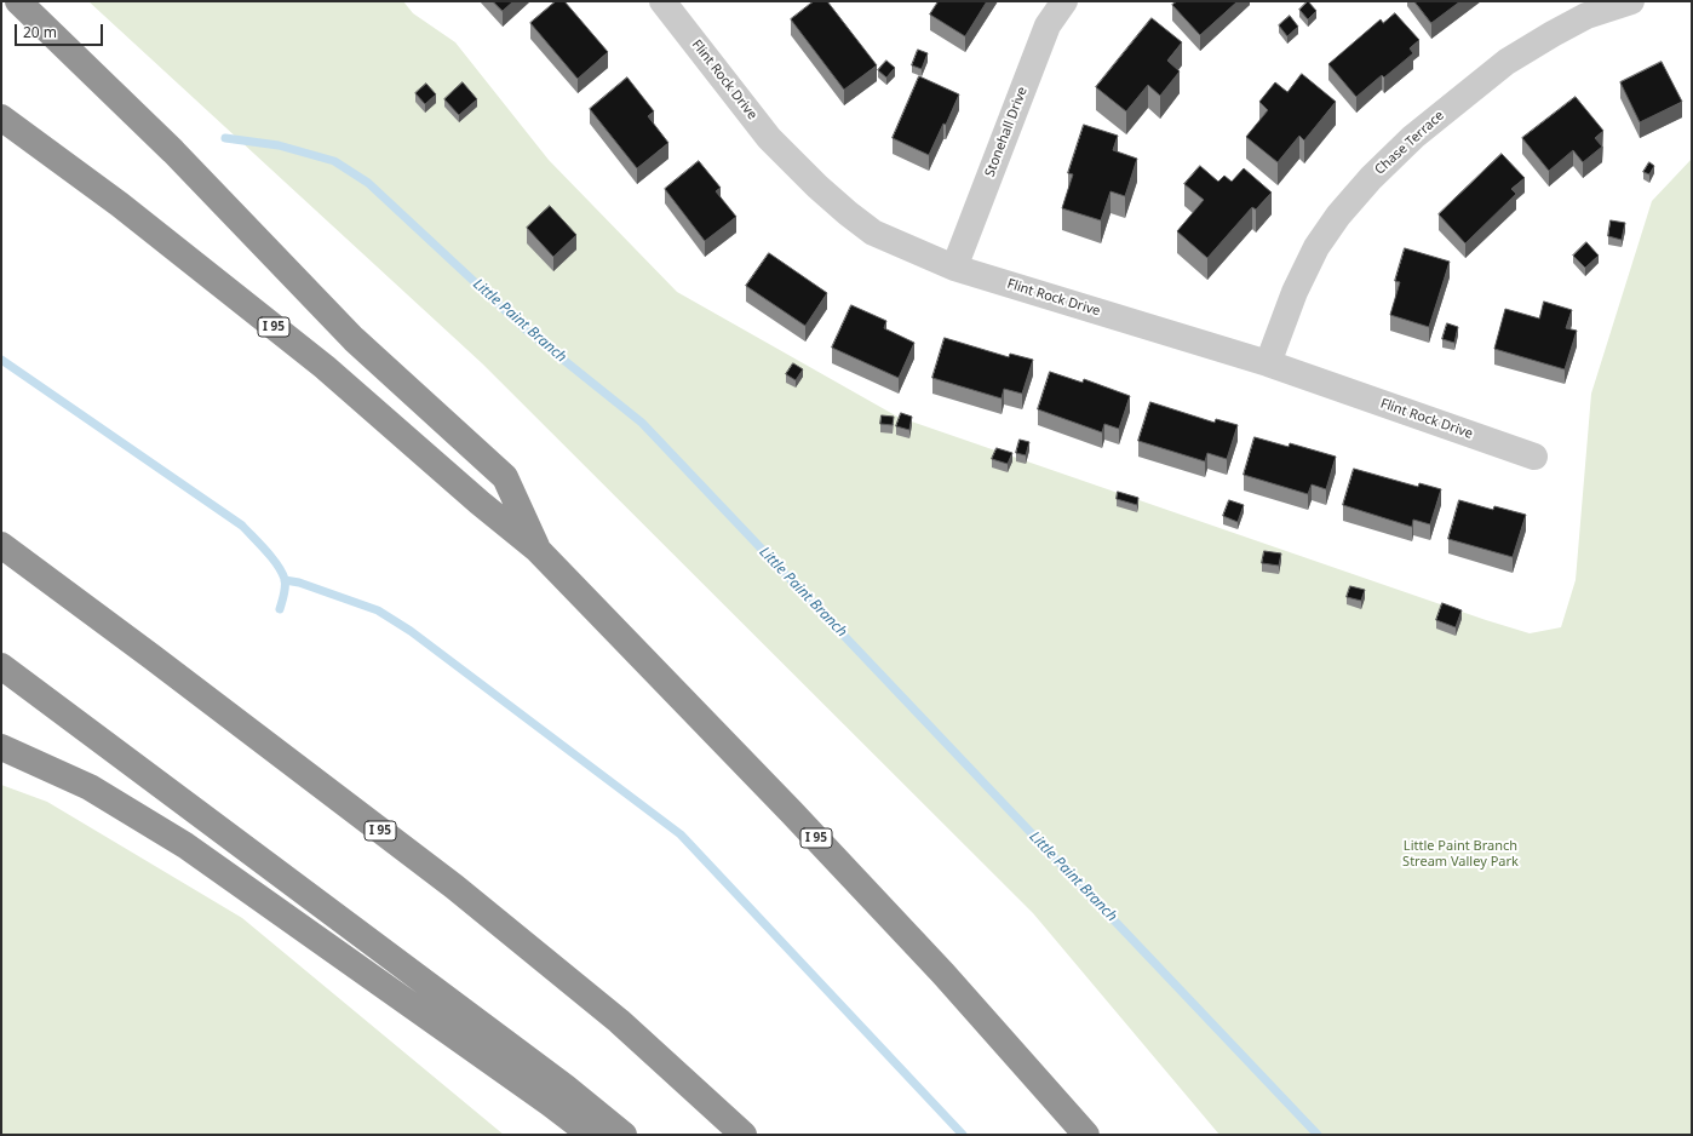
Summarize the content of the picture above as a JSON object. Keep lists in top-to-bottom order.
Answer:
{
  "streets": {
    "highway": ["I 95"],
    "street": ["Flint Rock Drive", "Stonehall Drive", "Chase Terrace"]
  },
  "crossings": [
    ["Flint Rock Drive", "Stonehall Drive"],
    ["Flint Rock Drive", "Chase Terrace"]
  ],
  "water": ["Little Paint Branch"],
  "parks": ["Little Paint Branch Stream Valley Park"],
  "scale_bar": "20 m"
}
